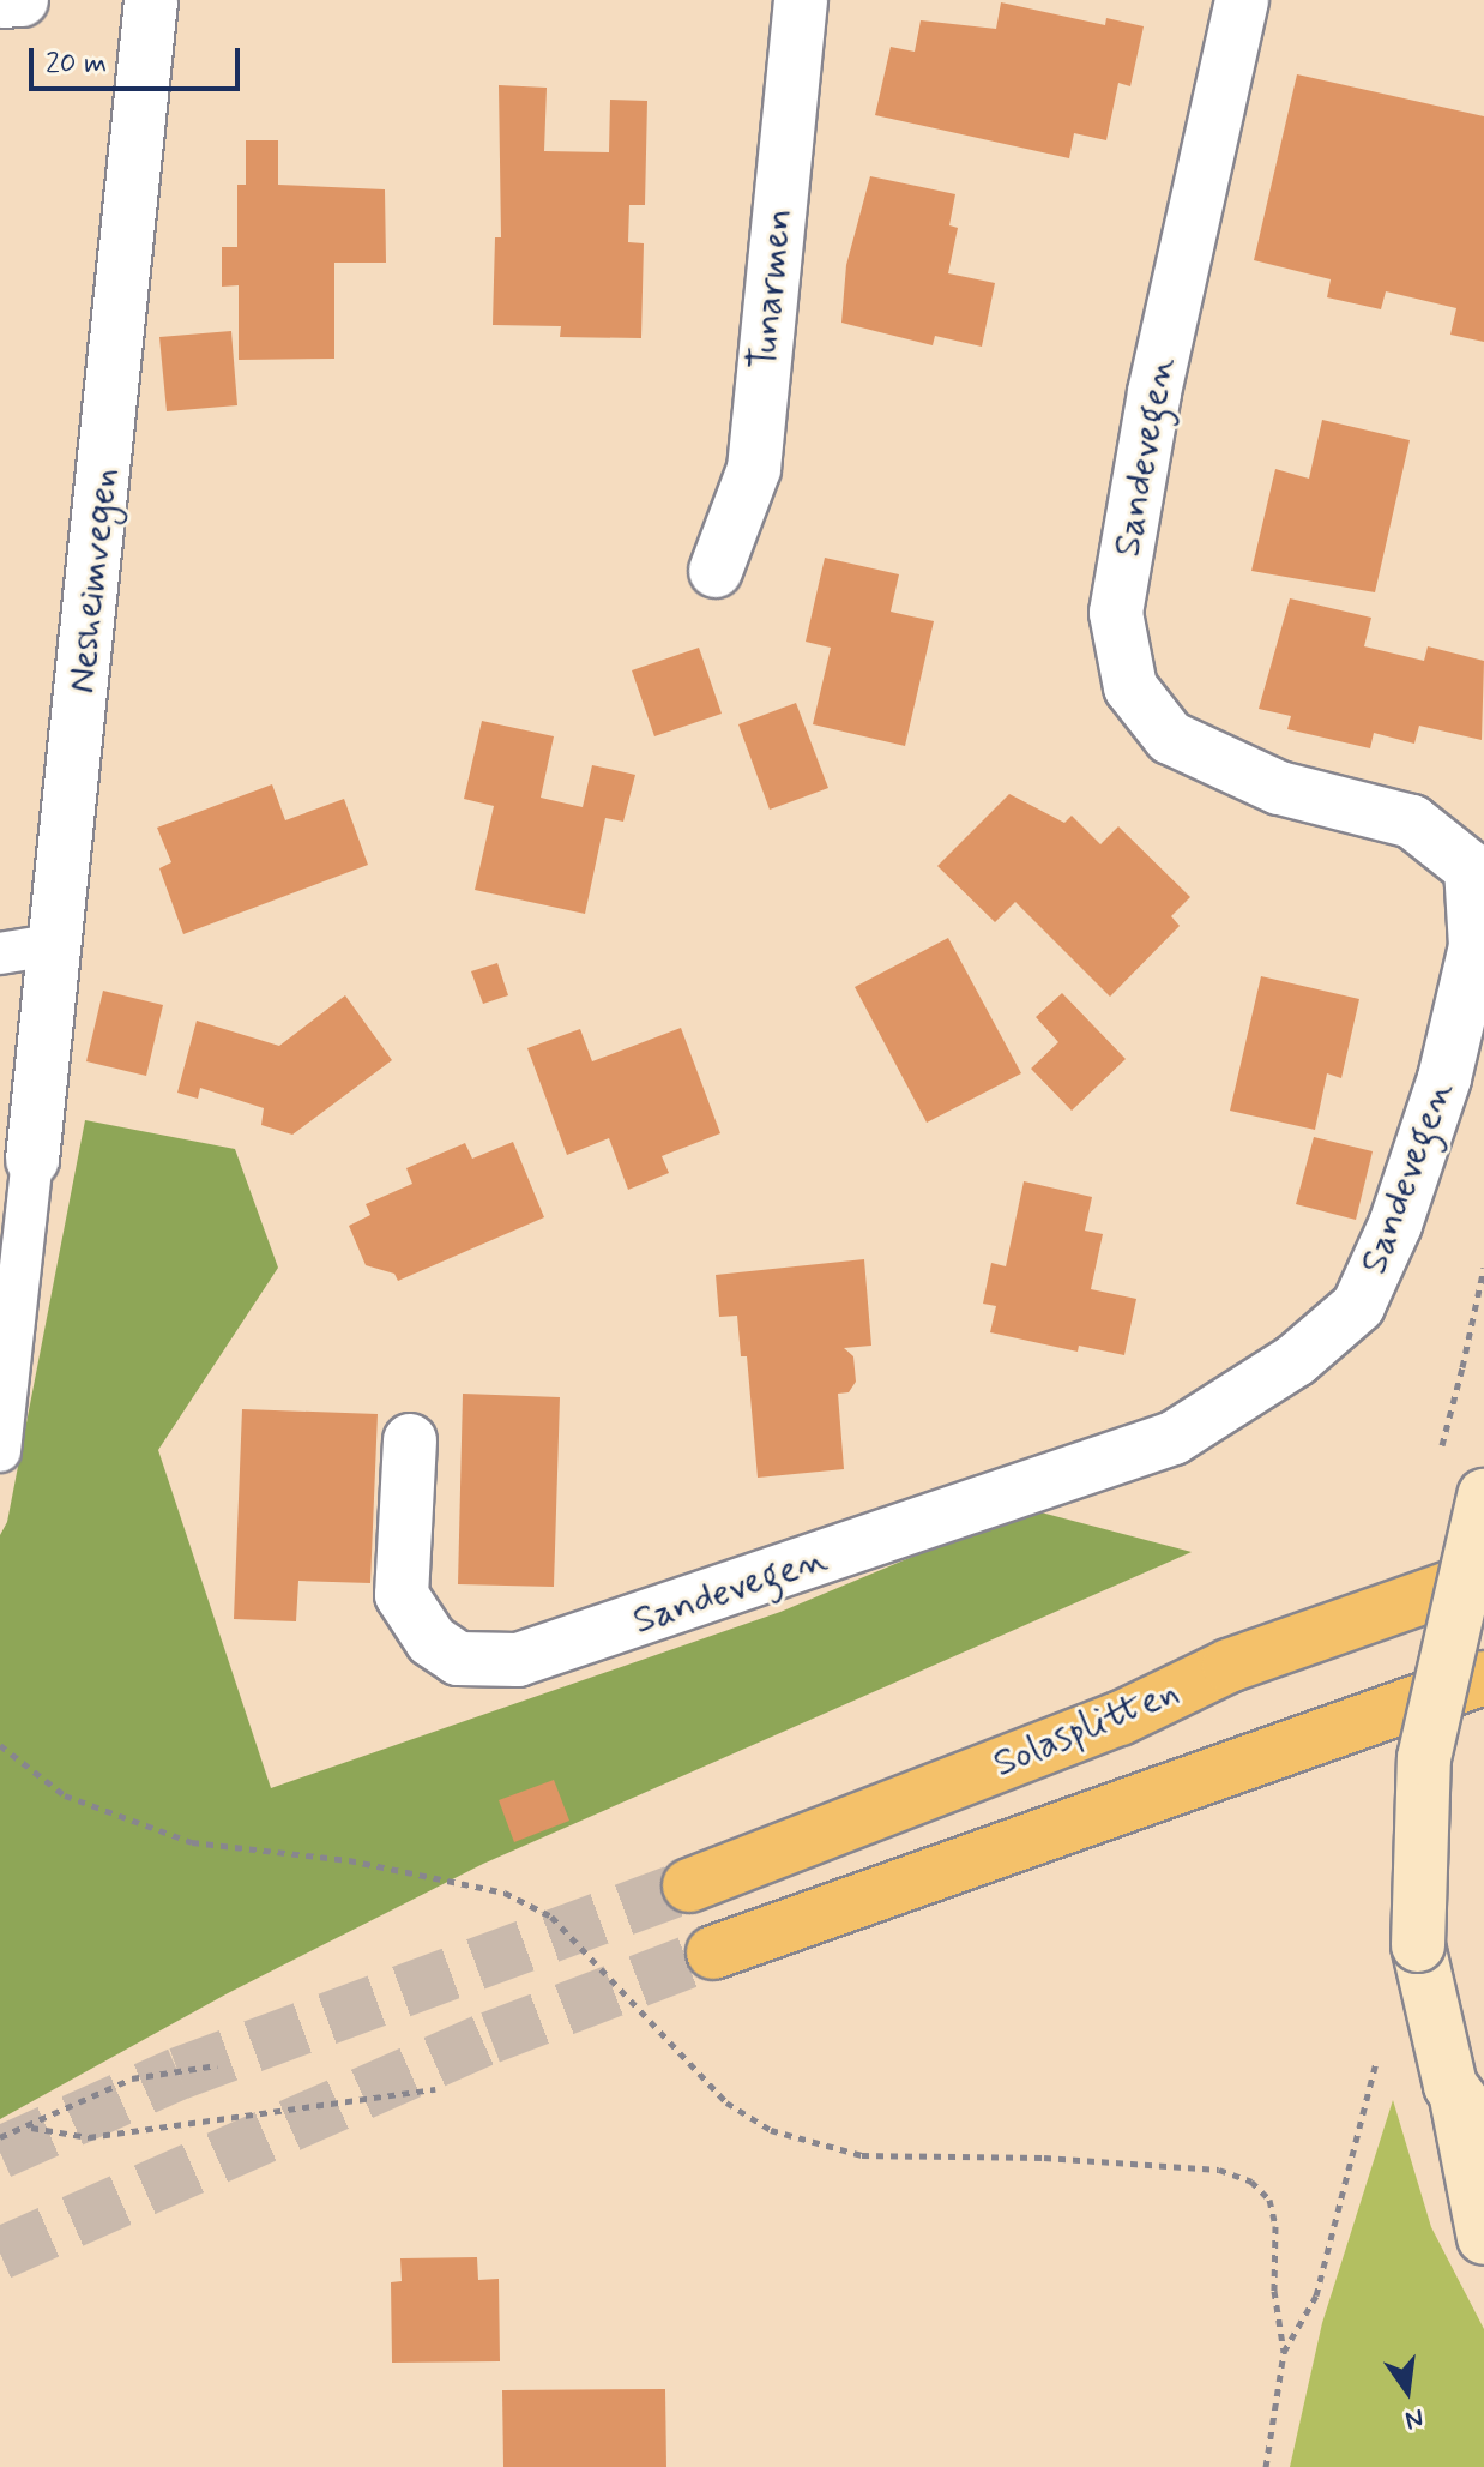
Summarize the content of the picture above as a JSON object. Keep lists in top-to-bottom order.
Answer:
{
  "streets": {
    "highway": ["Solasplitten"],
    "street": ["Tunarmen", "Sandevegen", "Nesheimvegen"]
  },
  "scale_bar": "20 m",
  "north": "bottom"
}
